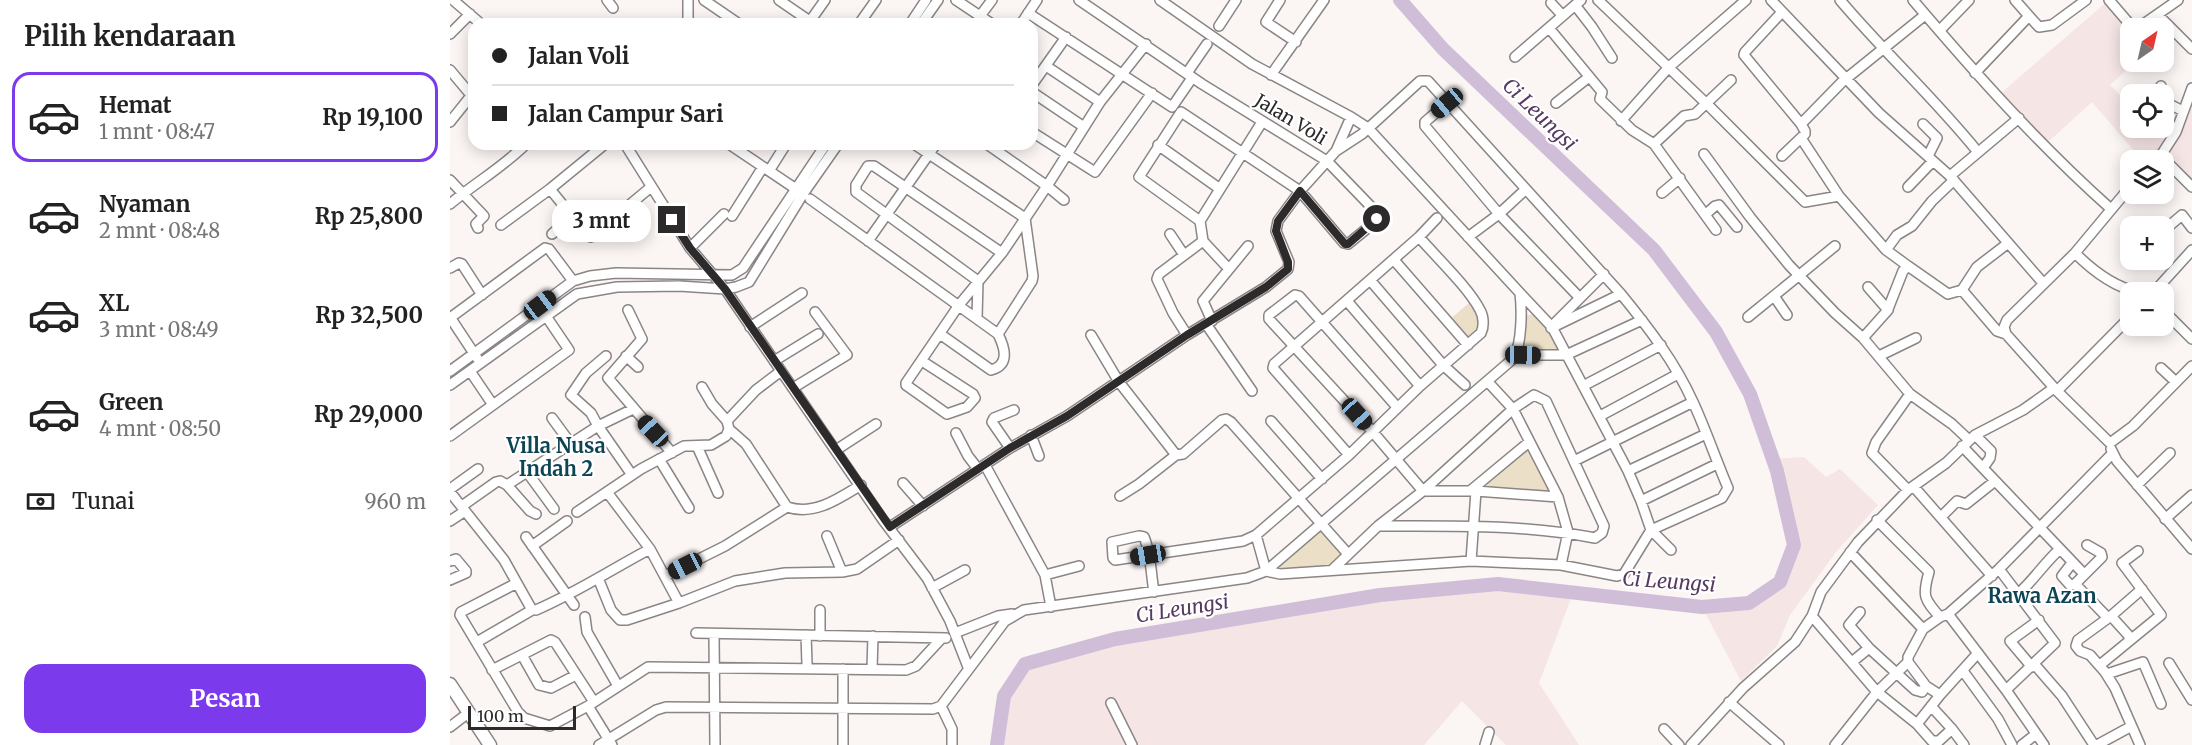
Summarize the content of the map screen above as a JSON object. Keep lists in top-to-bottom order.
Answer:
{
  "streets": {
    "street": ["Jalan Voli"]
  },
  "districts": ["Villa Nusa Indah 2", "Rawa Azan"],
  "water": ["Ci Leungsi"],
  "scale_bar": "100 m",
  "north": "top right",
  "page": {
    "heading": "Pilih kendaraan",
    "map_buttons": ["+", "−"],
    "banner": ["Jalan Voli", "Jalan Campur Sari"],
    "list": [
      {
        "name": "Hemat",
        "note": "1 mnt · 08:47",
        "value": "Rp 19,100"
      },
      {
        "name": "Nyaman",
        "note": "2 mnt · 08:48",
        "value": "Rp 25,800"
      },
      {
        "name": "XL",
        "note": "3 mnt · 08:49",
        "value": "Rp 32,500"
      },
      {
        "name": "Green",
        "note": "4 mnt · 08:50",
        "value": "Rp 29,000"
      }
    ],
    "bubble": "3 mnt",
    "pay": ["Tunai", "960 m"],
    "buttons": "Pesan",
    "scale": "100 m"
  }
}
